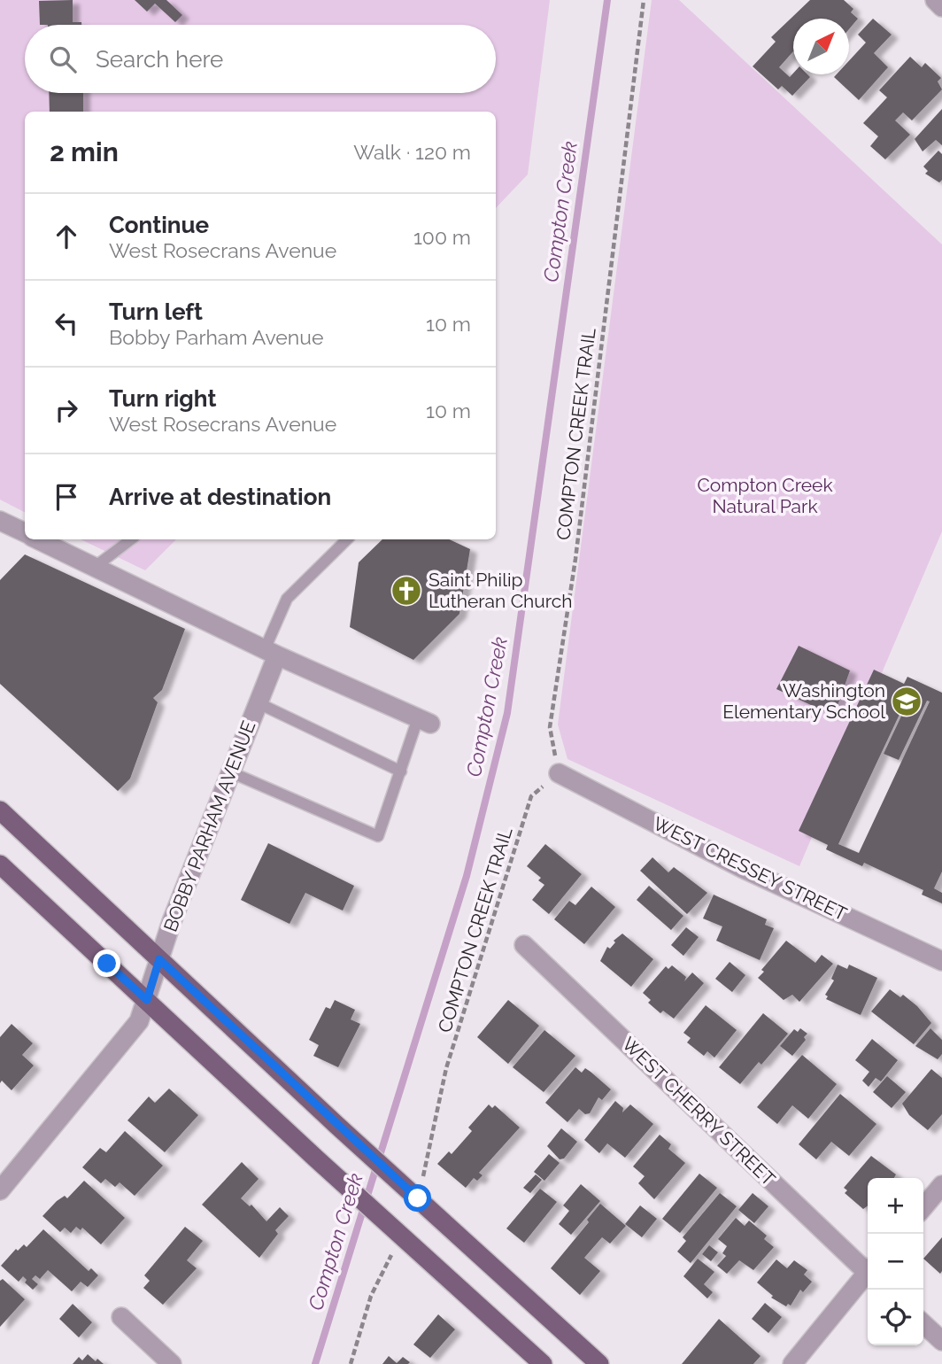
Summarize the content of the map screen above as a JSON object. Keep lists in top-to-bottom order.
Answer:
{
  "streets": {
    "street": ["BOBBY PARHAM AVENUE", "WEST CRESSEY STREET", "WEST CHERRY STREET"],
    "path": ["COMPTON CREEK TRAIL"]
  },
  "crossings": [
    ["COMPTON CREEK TRAIL", "WEST CRESSEY STREET"]
  ],
  "water": ["Compton Creek"],
  "parks": ["Compton Creek Natural Park"],
  "places": {
    "church": ["Saint Philip Lutheran Church"],
    "school or university": ["Washington Elementary School"]
  },
  "north": "top right",
  "page": {
    "search": "Search here",
    "heading": ["2 min", "Walk · 120 m"],
    "list": [
      ["Continue", "West Rosecrans Avenue", "100 m"],
      ["Turn left", "Bobby Parham Avenue", "10 m"],
      ["Turn right", "West Rosecrans Avenue", "10 m"],
      "Arrive at destination"
    ],
    "map_buttons": ["+", "−"]
  }
}
